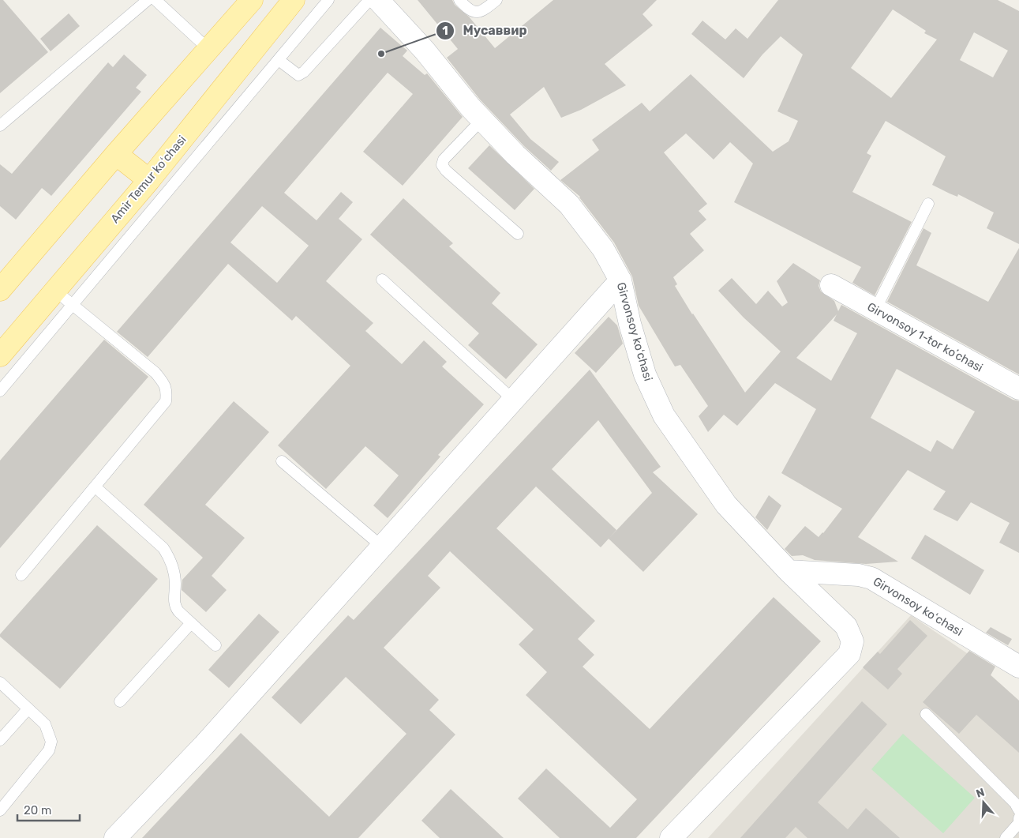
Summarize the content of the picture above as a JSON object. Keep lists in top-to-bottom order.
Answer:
{
  "streets": {
    "main road": ["Amir Temur koʻchasi"],
    "street": ["Girvonsoy koʻchasi", "Girvonsoy 1-tor koʼchasi"]
  },
  "places": ["Мусаввир"],
  "scale_bar": "20 m",
  "north": "top"
}
